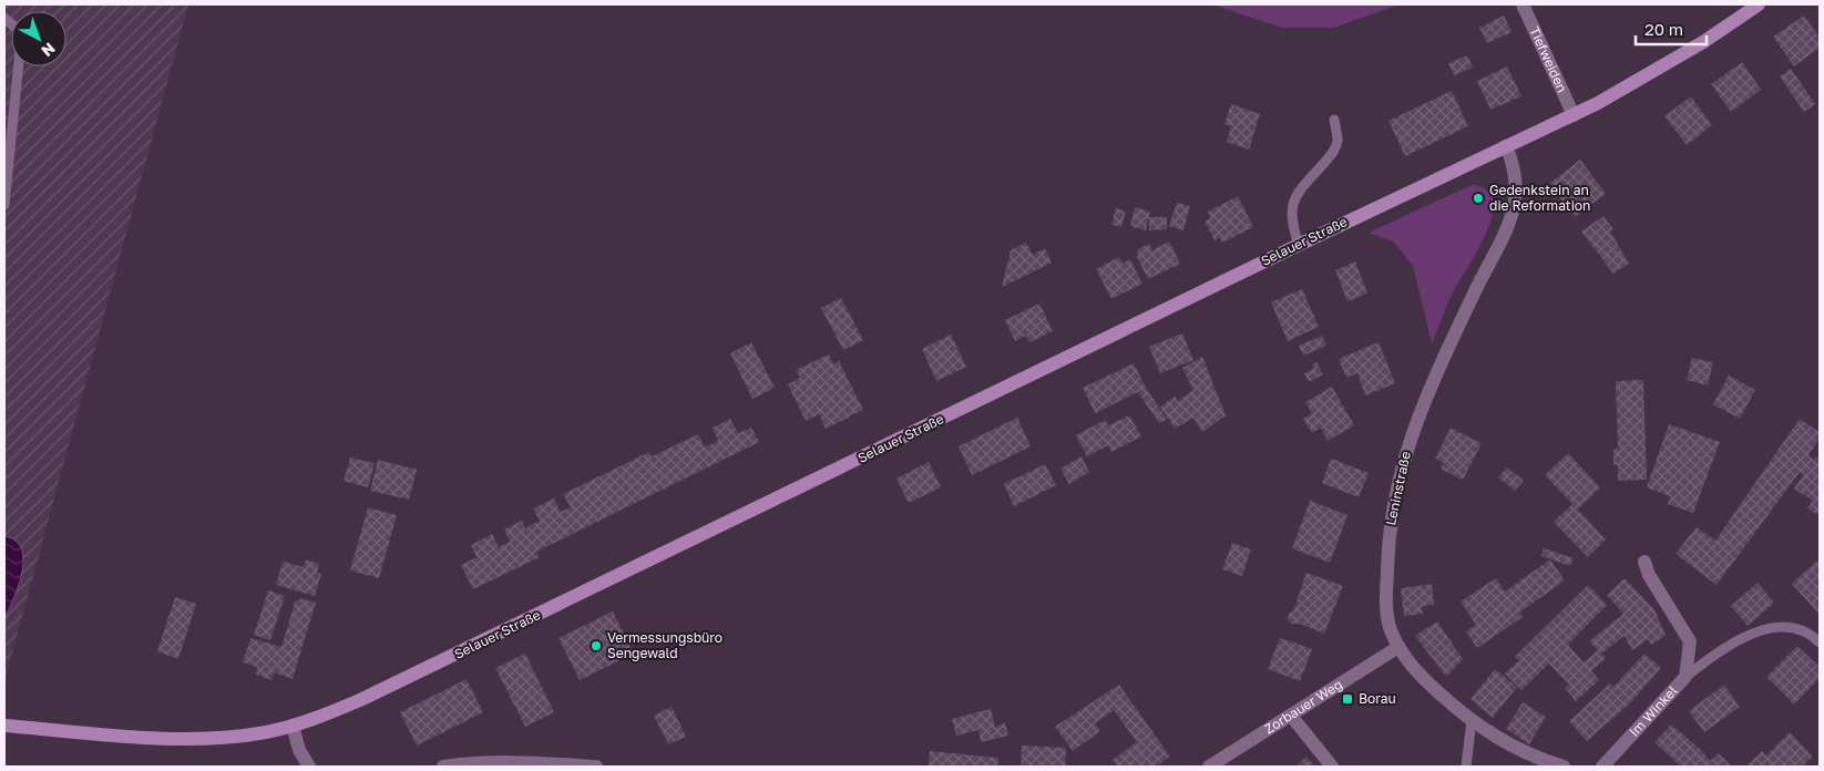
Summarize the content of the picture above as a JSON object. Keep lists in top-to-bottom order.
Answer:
{
  "streets": {
    "main road": ["Selauer Straße"],
    "street": [
      "Tiefweiden",
      "Leninstraße",
      "Zorbauer Weg",
      "Im Winkel"
    ]
  },
  "crossings": [
    ["Tiefweiden", "Selauer Straße"],
    ["Selauer Straße", "Leninstraße"],
    ["Leninstraße", "Zorbauer Weg"]
  ],
  "places": {
    "other": ["Gedenkstein an die Reformation", "Vermessungsbüro Sengewald"],
    "transit": ["Borau"]
  },
  "scale_bar": "20 m",
  "north": "bottom right"
}
